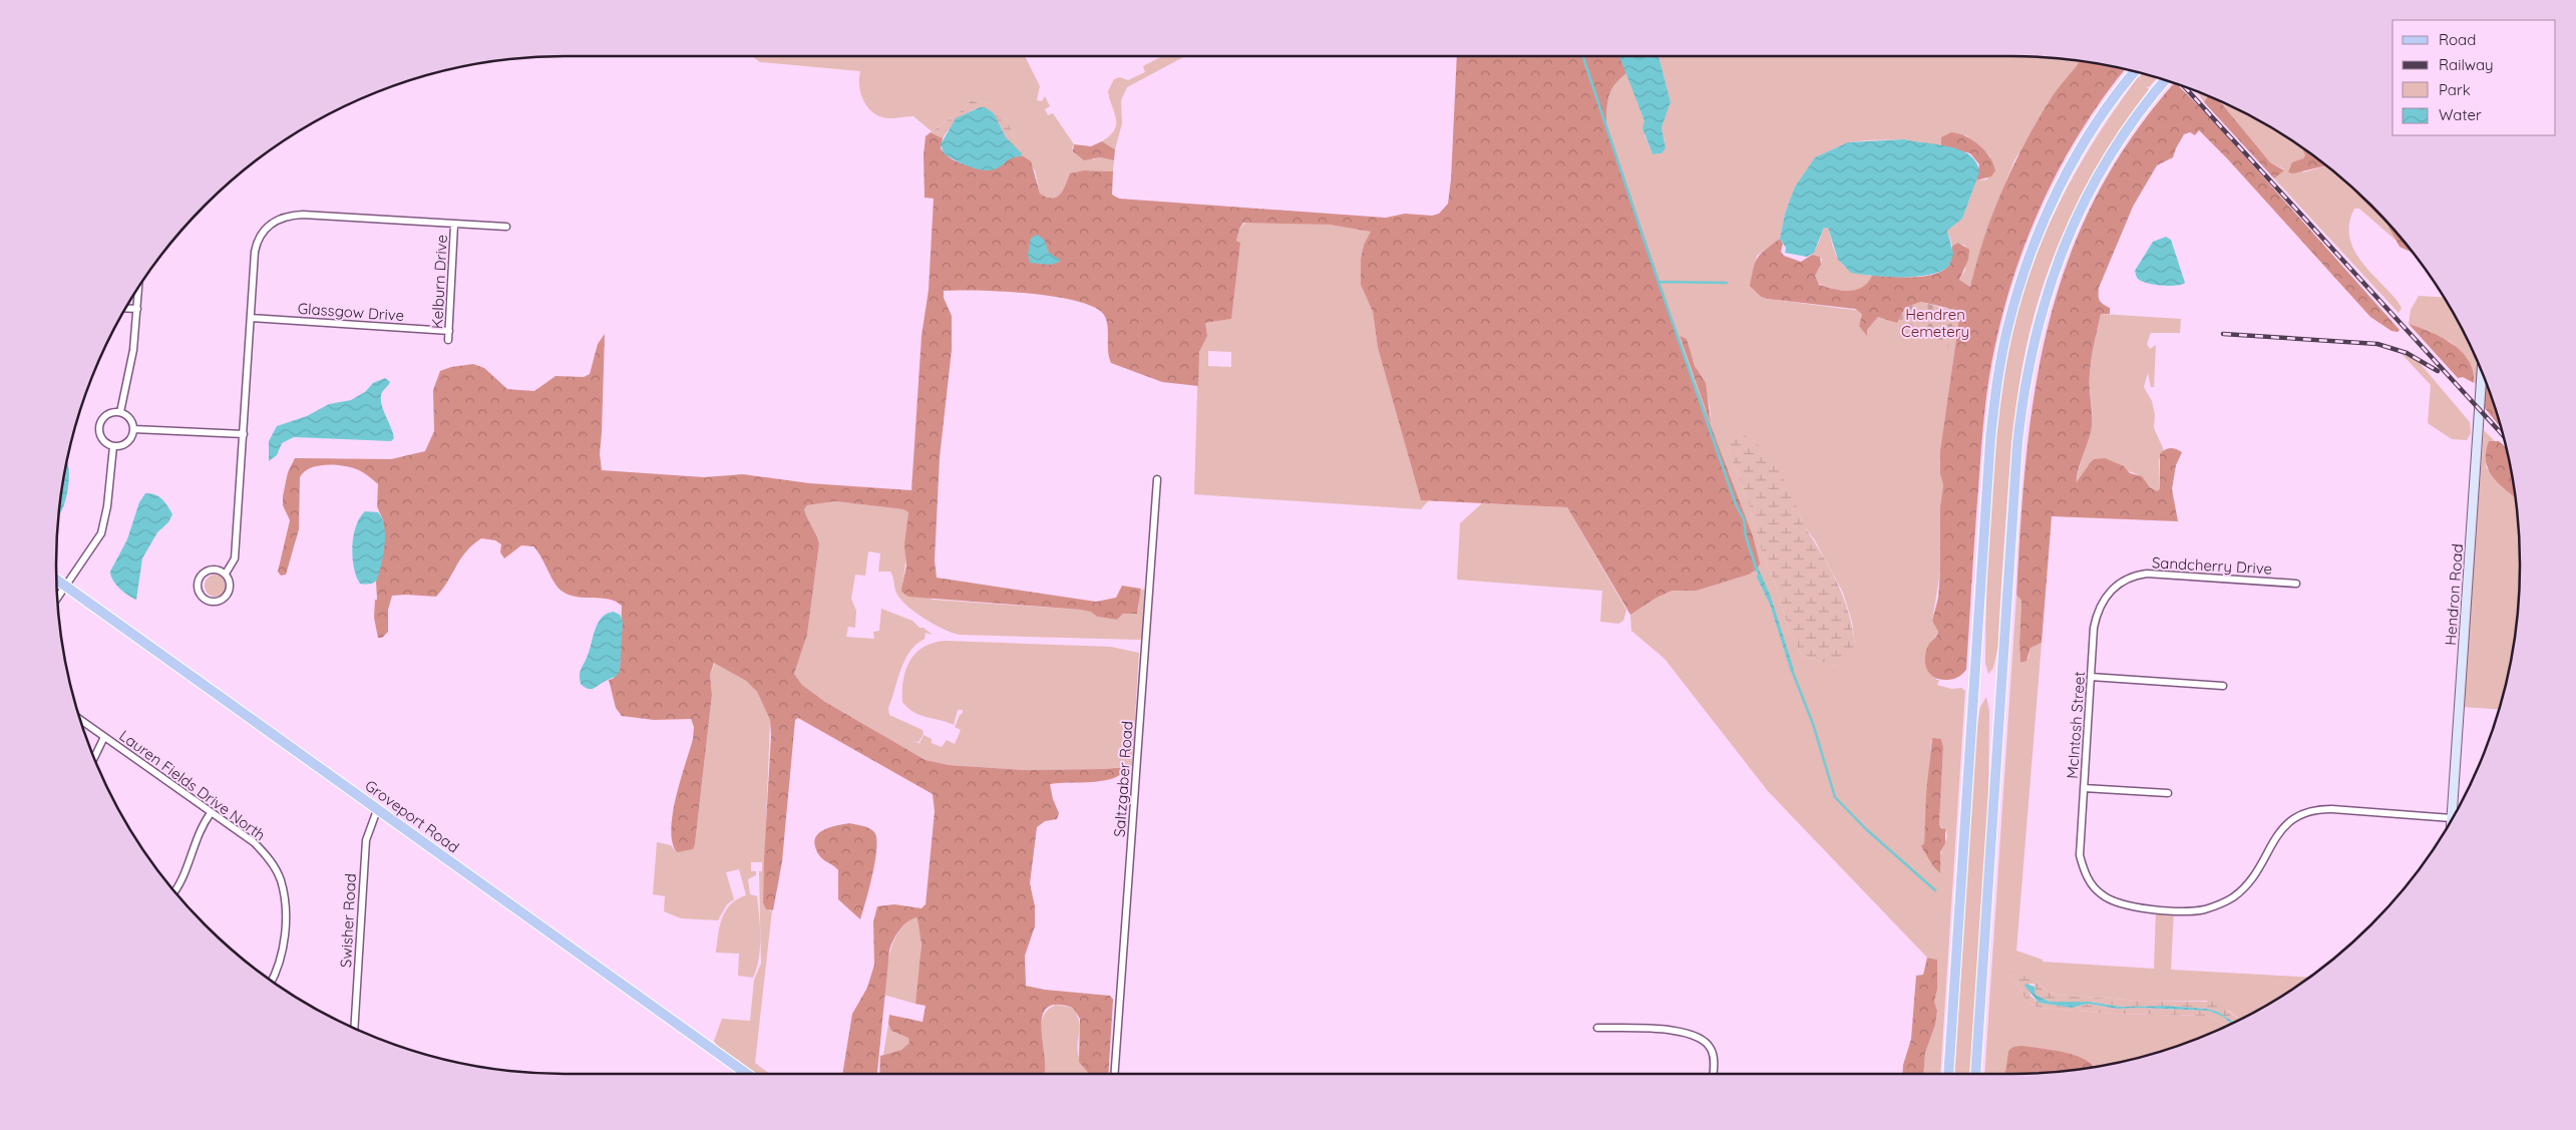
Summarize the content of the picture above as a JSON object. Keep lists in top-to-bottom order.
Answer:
{
  "streets": {
    "main road": ["Groveport Road"],
    "street": [
      "Kelburn Drive",
      "Glassgow Drive",
      "Sandcherry Drive",
      "Hendron Road",
      "McIntosh Street",
      "Saltzgaber Road",
      "Lauren Fields Drive North",
      "Swisher Road"
    ]
  },
  "crossings": [
    ["Kelburn Drive", "Glassgow Drive"],
    ["Sandcherry Drive", "McIntosh Street"],
    ["Groveport Road", "Swisher Road"]
  ],
  "parks": ["Hendren Cemetery"],
  "legend": [
    "Road",
    "Railway",
    "Park",
    "Water"
  ]
}
